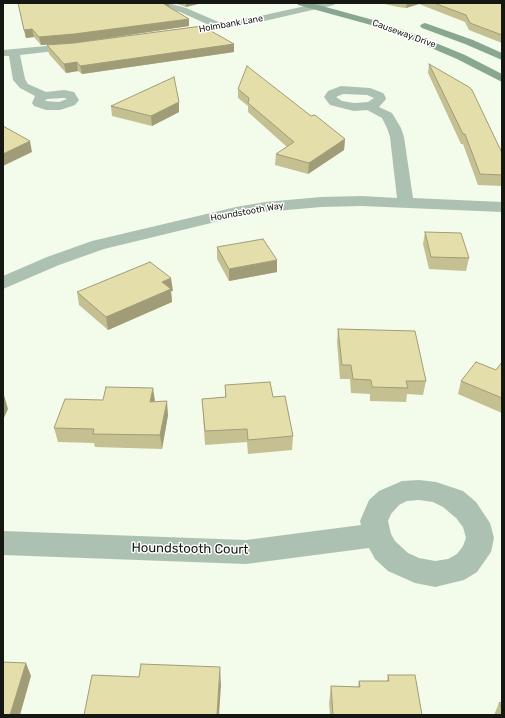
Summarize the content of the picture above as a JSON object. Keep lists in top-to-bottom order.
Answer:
{
  "streets": {
    "street": [
      "Holmbank Lane",
      "Causeway Drive",
      "Houndstooth Way",
      "Houndstooth Court"
    ]
  },
  "crossings": [
    ["Holmbank Lane", "Causeway Drive"]
  ]
}
